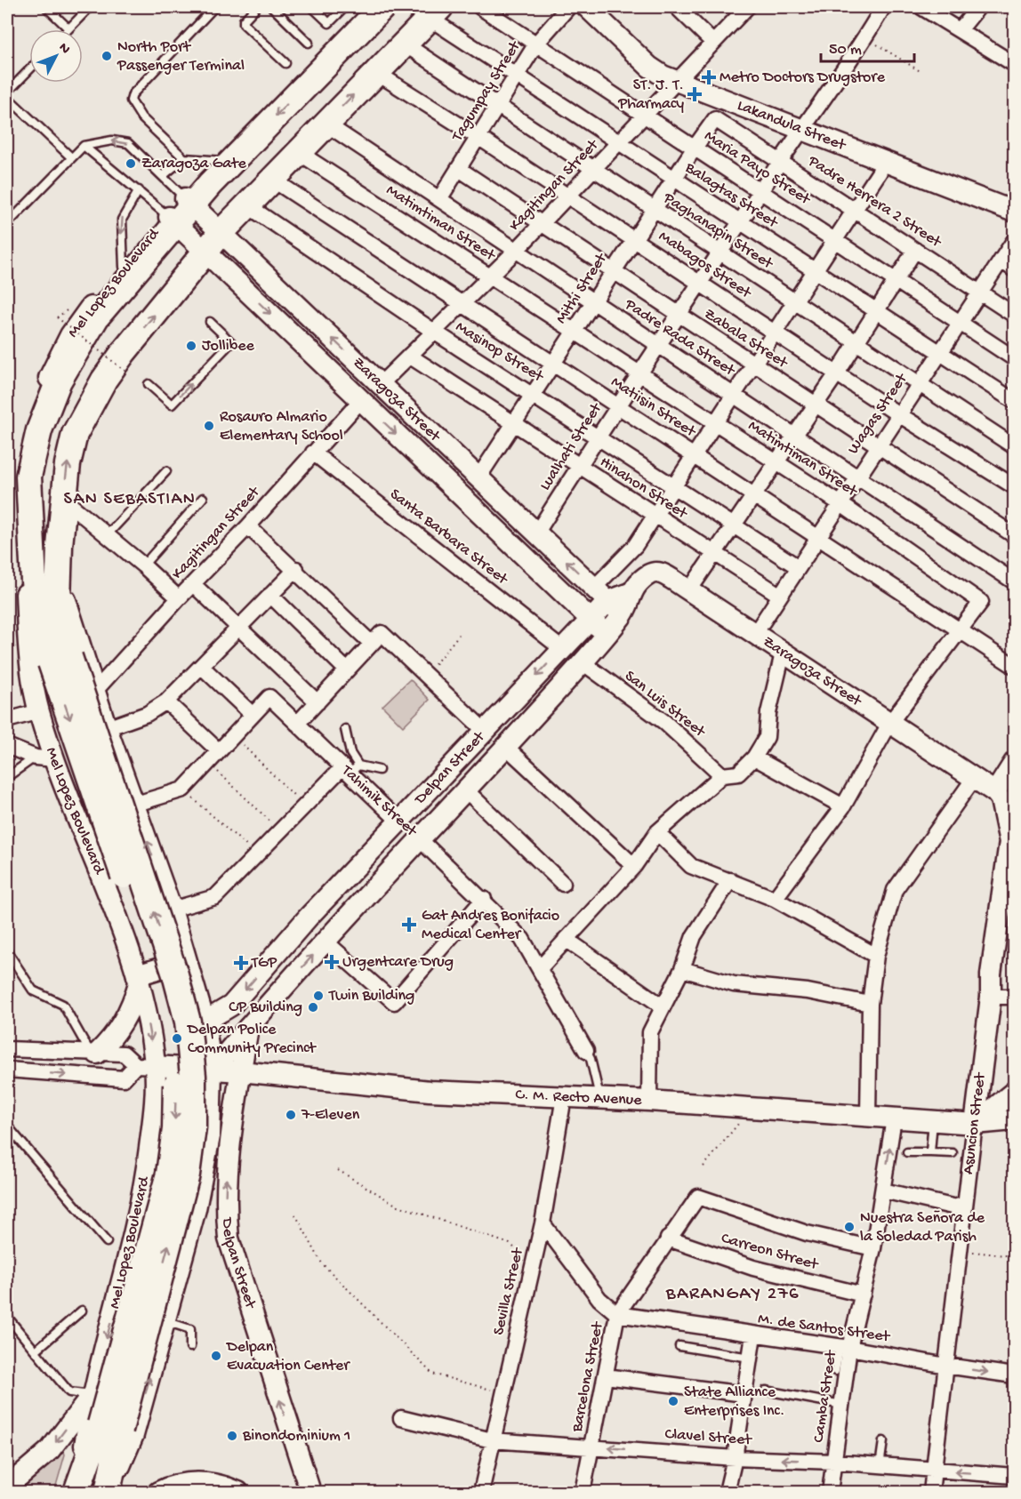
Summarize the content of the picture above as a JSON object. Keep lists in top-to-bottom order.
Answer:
{
  "streets": {
    "highway": ["Mel Lopez Boulevard"],
    "street": [
      "Tagumpay Street",
      "Lakandula Street",
      "Maria Payo Street",
      "Kagitingan Street",
      "Balagtas Street",
      "Padre Herrera 2 Street",
      "Matimtiman Street",
      "Paghanapin Street",
      "Mabagos Street",
      "Mithi Street",
      "Padre Rada Street",
      "Zabala Street",
      "Masinop Street",
      "Zaragoza Street",
      "Matiisin Street",
      "Wagas Street",
      "Lualhati Street",
      "Hinahon Street",
      "Santa Barbara Street",
      "San Luis Street",
      "Delpan Street",
      "Tahimik Street",
      "C. M. Recto Avenue",
      "Asuncion Street",
      "Carreon Street",
      "Sevilla Street",
      "M. de Santos Street",
      "Barcelona Street",
      "Camba Street",
      "Clavel Street"
    ]
  },
  "crossings": [
    ["Tagumpay Street", "Maria Payo Street"],
    ["Tagumpay Street", "Balagtas Street"],
    ["Tagumpay Street", "Paghanapin Street"],
    ["Tagumpay Street", "Mabagos Street"],
    ["Tagumpay Street", "Padre Rada Street"],
    ["Tagumpay Street", "Zabala Street"],
    ["Lakandula Street", "Kagitingan Street"],
    ["Lakandula Street", "Lualhati Street"],
    ["Maria Payo Street", "Kagitingan Street"],
    ["Maria Payo Street", "Mithi Street"],
    ["Maria Payo Street", "Wagas Street"],
    ["Maria Payo Street", "Lualhati Street"],
    ["Kagitingan Street", "Balagtas Street"],
    ["Kagitingan Street", "Matimtiman Street"],
    ["Kagitingan Street", "Paghanapin Street"],
    ["Kagitingan Street", "Mabagos Street"],
    ["Kagitingan Street", "Mel Lopez Boulevard"],
    ["Kagitingan Street", "Padre Rada Street"],
    ["Kagitingan Street", "Zabala Street"],
    ["Kagitingan Street", "Masinop Street"],
    ["Kagitingan Street", "Zaragoza Street"],
    ["Kagitingan Street", "Matiisin Street"],
    ["Kagitingan Street", "Hinahon Street"],
    ["Kagitingan Street", "Santa Barbara Street"],
    ["Balagtas Street", "Mel Lopez Boulevard"],
    ["Balagtas Street", "Mithi Street"],
    ["Balagtas Street", "Wagas Street"],
    ["Balagtas Street", "Lualhati Street"],
    ["Padre Herrera 2 Street", "Mithi Street"],
    ["Padre Herrera 2 Street", "Wagas Street"],
    ["Padre Herrera 2 Street", "Lualhati Street"],
    ["Matimtiman Street", "Mel Lopez Boulevard"],
    ["Matimtiman Street", "Mithi Street"],
    ["Matimtiman Street", "Zaragoza Street"],
    ["Matimtiman Street", "Matiisin Street"],
    ["Matimtiman Street", "Wagas Street"],
    ["Matimtiman Street", "Lualhati Street"],
    ["Paghanapin Street", "Mel Lopez Boulevard"],
    ["Paghanapin Street", "Mithi Street"],
    ["Paghanapin Street", "Wagas Street"],
    ["Paghanapin Street", "Lualhati Street"],
    ["Mabagos Street", "Mel Lopez Boulevard"],
    ["Mabagos Street", "Mithi Street"],
    ["Mabagos Street", "Wagas Street"],
    ["Mabagos Street", "Lualhati Street"],
    ["Mel Lopez Boulevard", "Padre Rada Street"],
    ["Mel Lopez Boulevard", "Masinop Street"],
    ["Mel Lopez Boulevard", "Zaragoza Street"],
    ["Mel Lopez Boulevard", "Matiisin Street"],
    ["Mel Lopez Boulevard", "Delpan Street"],
    ["Mel Lopez Boulevard", "C. M. Recto Avenue"],
    ["Mithi Street", "Padre Rada Street"],
    ["Mithi Street", "Zabala Street"],
    ["Mithi Street", "Masinop Street"],
    ["Mithi Street", "Zaragoza Street"],
    ["Mithi Street", "Matiisin Street"],
    ["Mithi Street", "Hinahon Street"],
    ["Padre Rada Street", "Wagas Street"],
    ["Padre Rada Street", "Lualhati Street"],
    ["Zabala Street", "Wagas Street"],
    ["Zabala Street", "Lualhati Street"],
    ["Masinop Street", "Wagas Street"],
    ["Masinop Street", "Lualhati Street"],
    ["Zaragoza Street", "Wagas Street"],
    ["Zaragoza Street", "Lualhati Street"],
    ["Zaragoza Street", "Delpan Street"],
    ["Zaragoza Street", "Asuncion Street"],
    ["Matiisin Street", "Wagas Street"],
    ["Matiisin Street", "Lualhati Street"],
    ["Wagas Street", "Hinahon Street"],
    ["Lualhati Street", "Hinahon Street"],
    ["Santa Barbara Street", "Delpan Street"],
    ["San Luis Street", "Delpan Street"],
    ["Delpan Street", "Tahimik Street"],
    ["Delpan Street", "C. M. Recto Avenue"],
    ["Tahimik Street", "C. M. Recto Avenue"],
    ["C. M. Recto Avenue", "Asuncion Street"],
    ["C. M. Recto Avenue", "Sevilla Street"],
    ["C. M. Recto Avenue", "Camba Street"],
    ["Asuncion Street", "M. de Santos Street"],
    ["Asuncion Street", "Clavel Street"],
    ["Carreon Street", "Barcelona Street"],
    ["Carreon Street", "Camba Street"],
    ["Sevilla Street", "Clavel Street"],
    ["M. de Santos Street", "Barcelona Street"],
    ["M. de Santos Street", "Camba Street"],
    ["Barcelona Street", "Camba Street"],
    ["Barcelona Street", "Clavel Street"],
    ["Camba Street", "Clavel Street"]
  ],
  "districts": ["SAN SEBASTIAN", "BARANGAY 276"],
  "places": {
    "other": [
      "North Port Passenger Terminal",
      "Zaragoza Gate",
      "Jollibee",
      "Rosauro Almario Elementary School",
      "Twin Building",
      "CP Building",
      "Delpan Police Community Precinct",
      "7-Eleven",
      "Nuestra Señora de la Soledad Parish",
      "Delpan Evacuation Center",
      "State Alliance Enterprises Inc.",
      "Binondominium 1"
    ],
    "health": [
      "Metro Doctors Drugstore",
      "ST. J. T. Pharmacy",
      "Gat Andres Bonifacio Medical Center",
      "Urgentcare Drug",
      "TGP"
    ]
  },
  "scale_bar": "50 m",
  "north": "top right"
}
